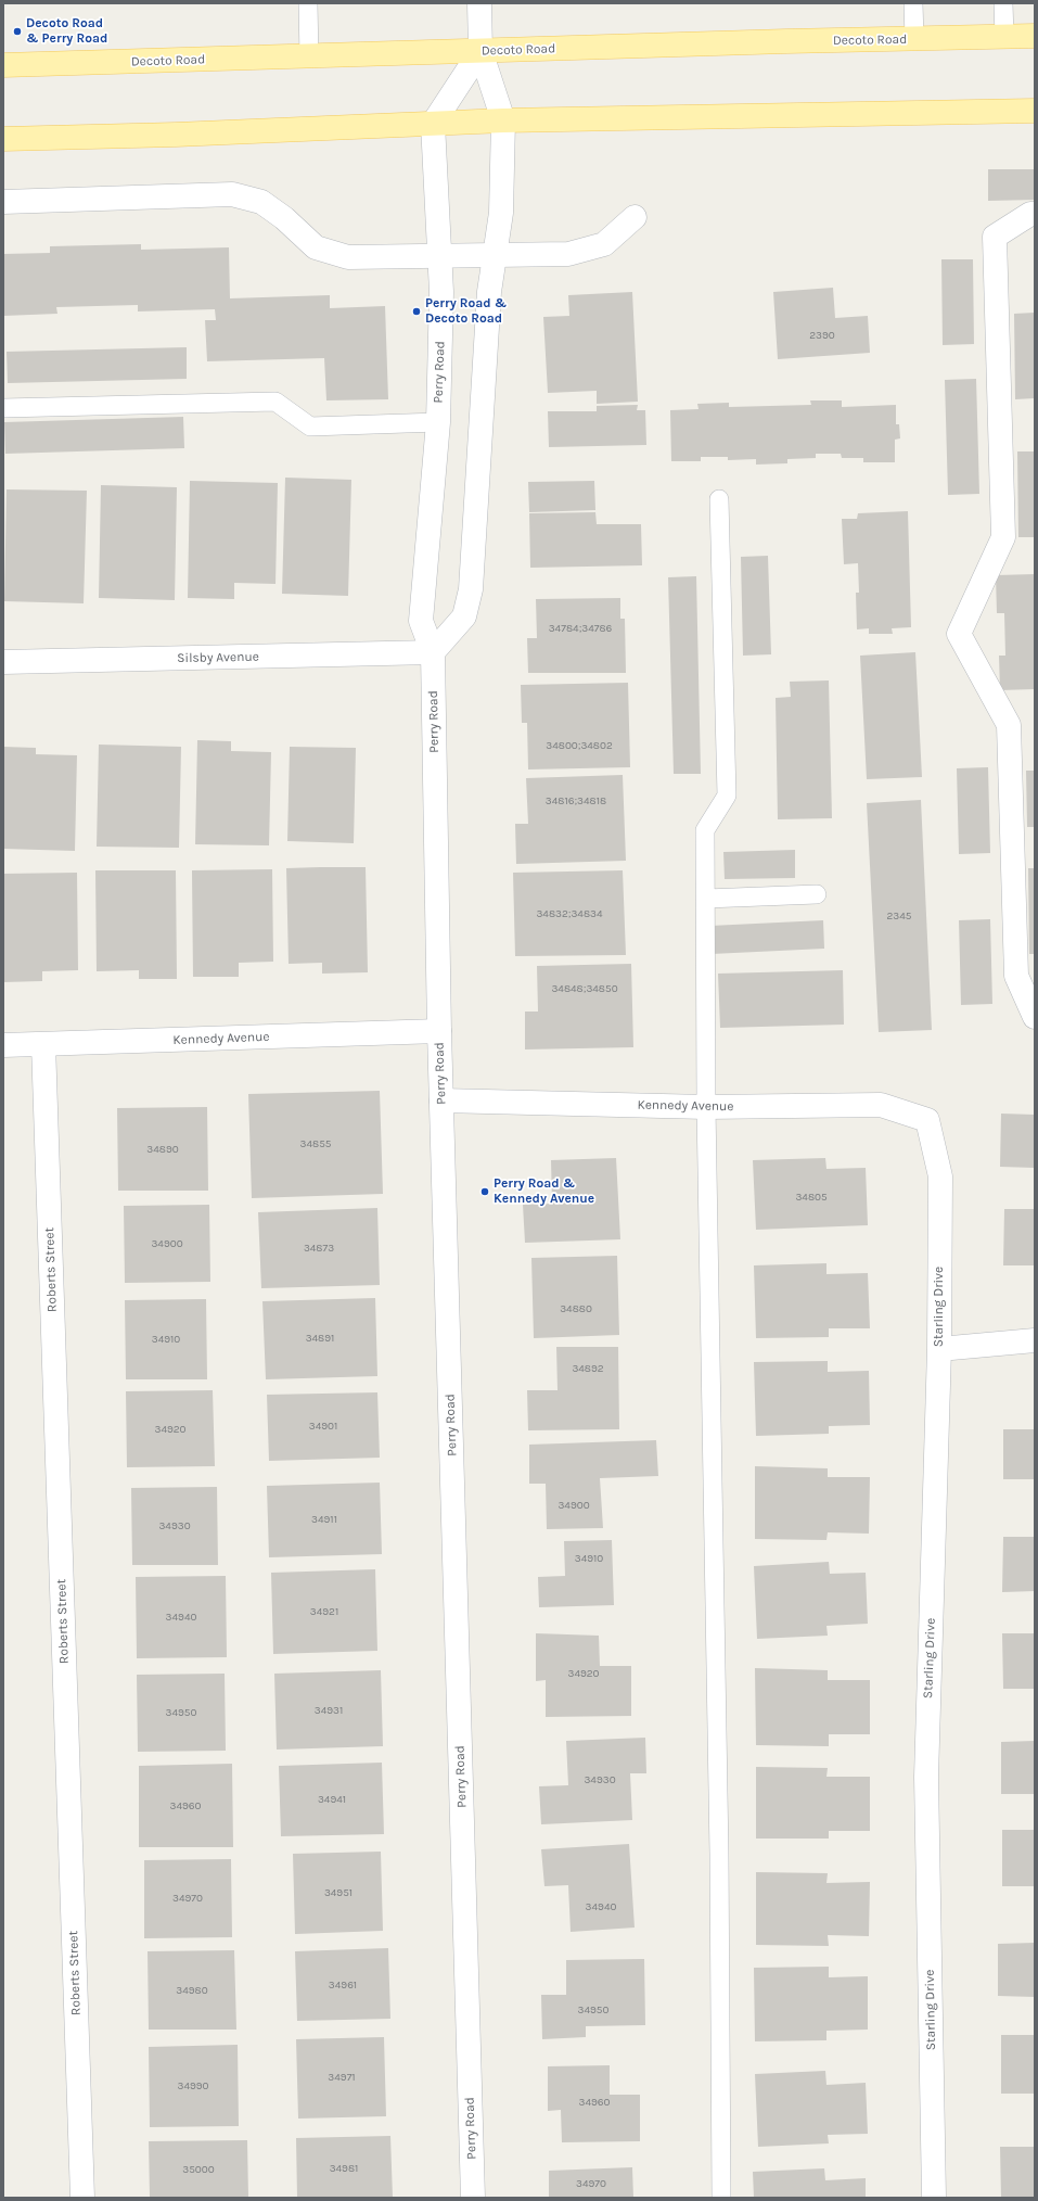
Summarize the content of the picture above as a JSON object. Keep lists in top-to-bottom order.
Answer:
{
  "streets": {
    "main road": ["Decoto Road"],
    "street": [
      "Perry Road",
      "Silsby Avenue",
      "Kennedy Avenue",
      "Roberts Street",
      "Starling Drive"
    ]
  },
  "crossings": [
    ["Perry Road", "Silsby Avenue"],
    ["Perry Road", "Kennedy Avenue"],
    ["Kennedy Avenue", "Roberts Street"],
    ["Kennedy Avenue", "Starling Drive"]
  ],
  "places": ["Decoto Road & Perry Road", "Perry Road & Decoto Road", "Perry Road & Kennedy Avenue"],
  "house_numbers": [
    "2390",
    "34784;34786",
    "34800;34802",
    "34816;34818",
    "34832;34834",
    "2345",
    "34848;34850",
    "34855",
    "34890",
    "34805",
    "34900",
    "34873",
    "34880",
    "34891",
    "34910",
    "34892",
    "34901",
    "34920",
    "34900",
    "34911",
    "34930",
    "34910",
    "34921",
    "34940",
    "34920",
    "34931",
    "34950",
    "34930",
    "34941",
    "34960",
    "34951",
    "34970",
    "34940",
    "34961",
    "34980",
    "34950",
    "34971",
    "34990",
    "34960",
    "34981",
    "35000",
    "34970"
  ]
}
